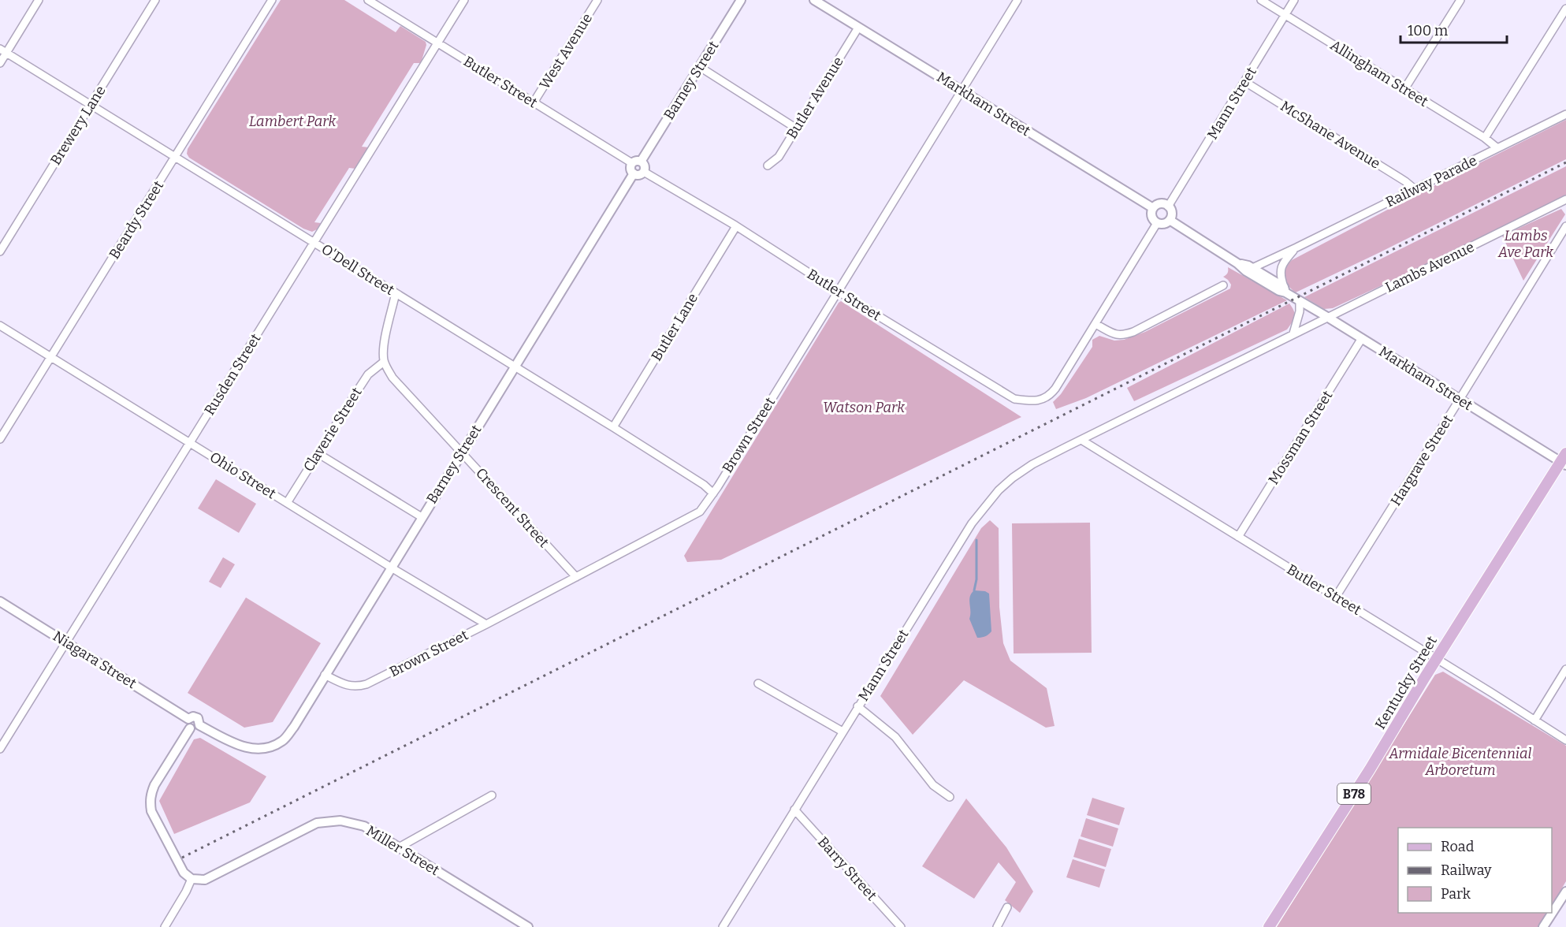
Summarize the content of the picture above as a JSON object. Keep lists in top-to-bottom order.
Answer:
{
  "streets": {
    "main road": ["Kentucky Street", "B78"],
    "street": [
      "West Avenue",
      "Allingham Street",
      "Barney Street",
      "Butler Street",
      "Butler Avenue",
      "Mann Street",
      "Markham Street",
      "Brewery Lane",
      "McShane Avenue",
      "Railway Parade",
      "Beardy Street",
      "Lambs Avenue",
      "O'Dell Street",
      "Butler Lane",
      "Rusden Street",
      "Claverie Street",
      "Brown Street",
      "Mossman Street",
      "Hargrave Street",
      "Ohio Street",
      "Crescent Street",
      "Niagara Street",
      "Miller Street",
      "Barry Street"
    ]
  },
  "crossings": [
    ["West Avenue", "Butler Street"],
    ["Allingham Street", "Mann Street"],
    ["Allingham Street", "Railway Parade"],
    ["Barney Street", "Butler Street"],
    ["Barney Street", "O'Dell Street"],
    ["Barney Street", "Brown Street"],
    ["Barney Street", "Ohio Street"],
    ["Barney Street", "Crescent Street"],
    ["Barney Street", "Niagara Street"],
    ["Butler Street", "Mann Street"],
    ["Butler Street", "Lambs Avenue"],
    ["Butler Street", "Butler Lane"],
    ["Butler Street", "Rusden Street"],
    ["Butler Street", "Brown Street"],
    ["Butler Street", "Mossman Street"],
    ["Butler Street", "Hargrave Street"],
    ["Butler Street", "Kentucky Street"],
    ["Butler Avenue", "Markham Street"],
    ["Mann Street", "Markham Street"],
    ["Mann Street", "McShane Avenue"],
    ["Mann Street", "Lambs Avenue"],
    ["Mann Street", "Barry Street"],
    ["Markham Street", "Railway Parade"],
    ["Markham Street", "Lambs Avenue"],
    ["Markham Street", "Brown Street"],
    ["Markham Street", "Mossman Street"],
    ["Markham Street", "Hargrave Street"],
    ["Markham Street", "Kentucky Street"],
    ["Brewery Lane", "O'Dell Street"],
    ["McShane Avenue", "Railway Parade"],
    ["Beardy Street", "O'Dell Street"],
    ["Beardy Street", "Ohio Street"],
    ["O'Dell Street", "Butler Lane"],
    ["O'Dell Street", "Rusden Street"],
    ["O'Dell Street", "Brown Street"],
    ["Rusden Street", "Ohio Street"],
    ["Rusden Street", "Niagara Street"],
    ["Claverie Street", "Ohio Street"],
    ["Claverie Street", "Crescent Street"],
    ["Brown Street", "Ohio Street"],
    ["Brown Street", "Crescent Street"]
  ],
  "parks": [
    "Lambert Park",
    "Lambs Ave Park",
    "Watson Park",
    "Armidale Bicentennial Arboretum"
  ],
  "legend": ["Road", "Railway", "Park"],
  "scale_bar": "100 m"
}
